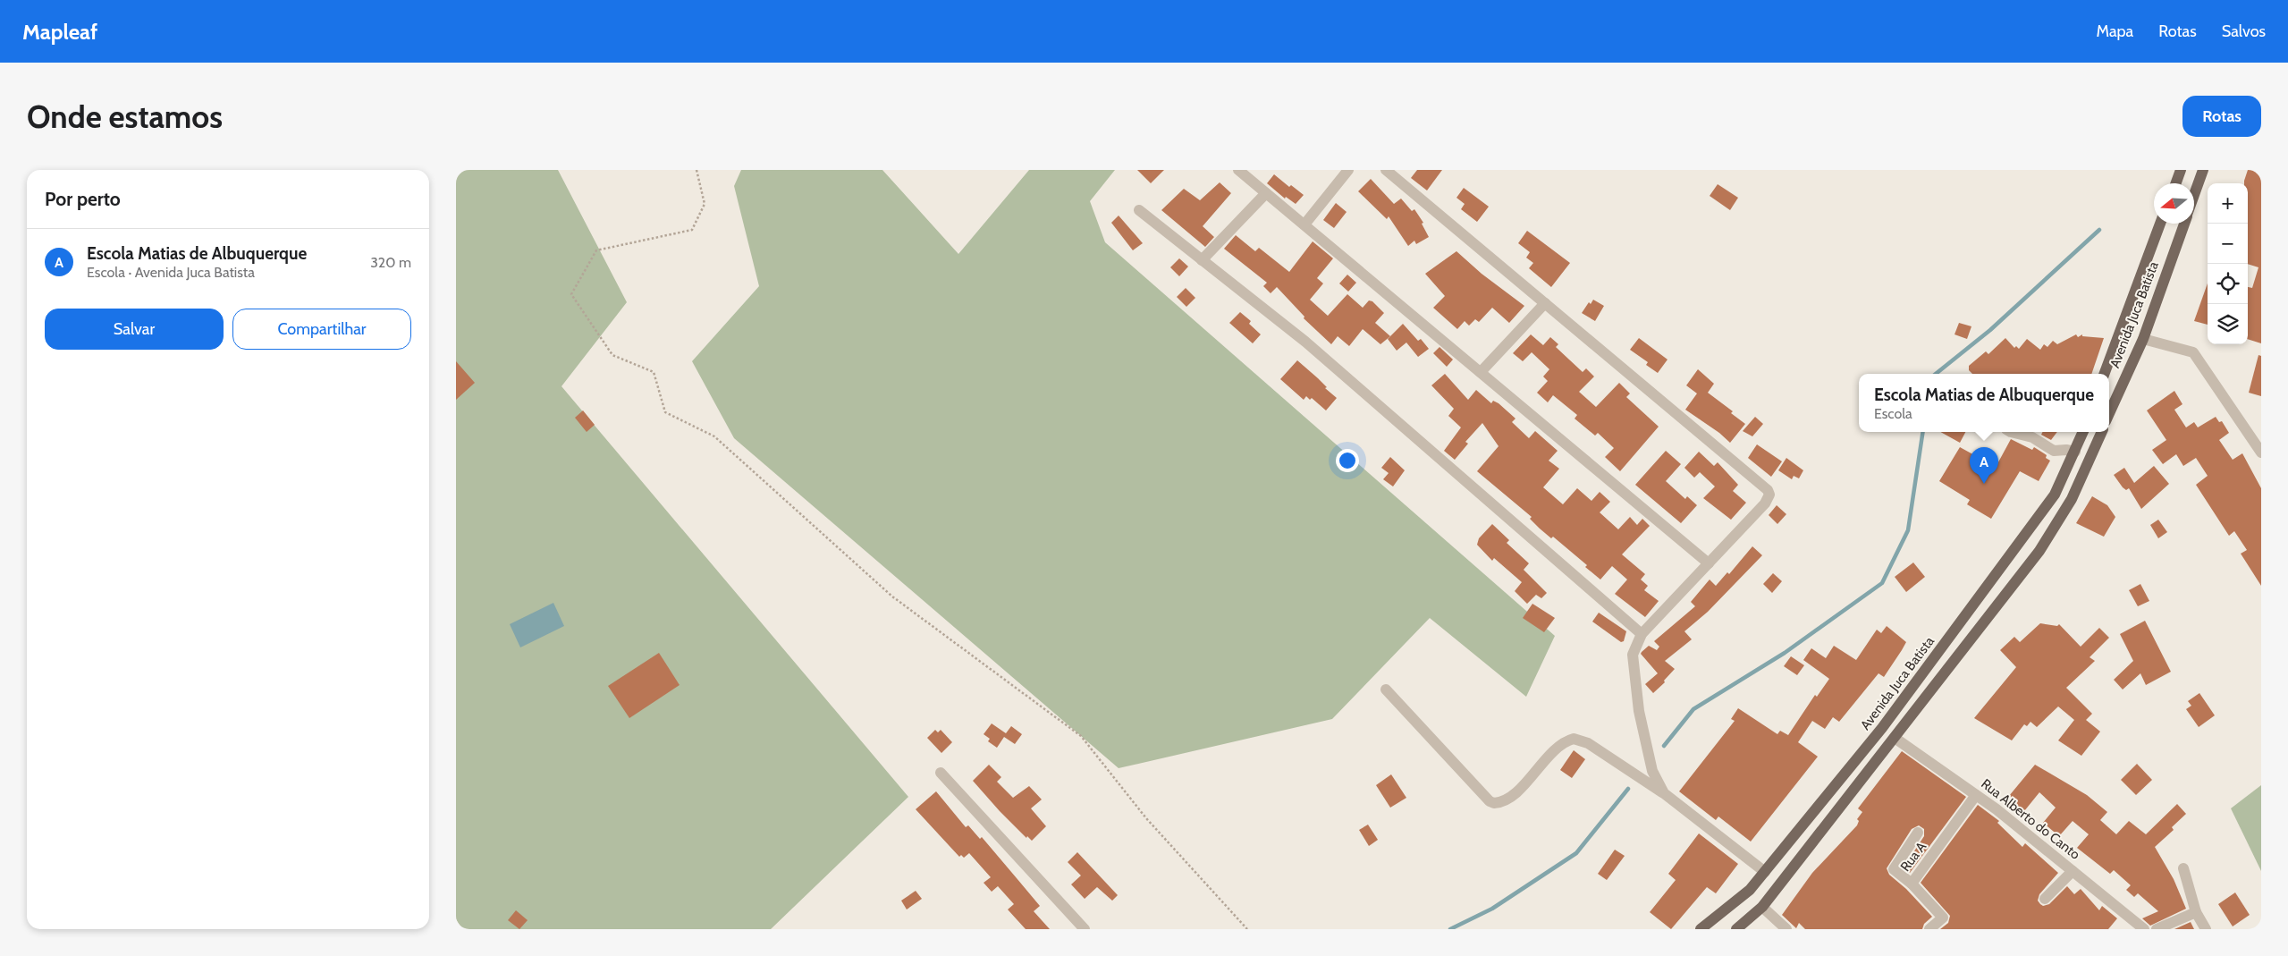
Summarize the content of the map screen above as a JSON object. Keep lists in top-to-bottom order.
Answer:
{
  "streets": {
    "main road": ["Avenida Juca Batista"],
    "street": ["Rua Alberto do Canto", "Rua A"]
  },
  "crossings": [
    ["Rua Alberto do Canto", "Rua A"]
  ],
  "north": "left",
  "page": {
    "header": "Mapleaf",
    "nav": ["Mapa", "Rotas", "Salvos"],
    "buttons": [
      "Rotas",
      ["Salvar", "Compartilhar"]
    ],
    "title": "Onde estamos",
    "heading": "Por perto",
    "map_buttons": ["+", "−"],
    "list": [
      {
        "mark": "A",
        "name": "Escola Matias de Albuquerque",
        "note": "Escola · Avenida Juca Batista",
        "value": "320 m"
      }
    ],
    "popup": ["Escola Matias de Albuquerque", "Escola"],
    "pins": "A"
  }
}
